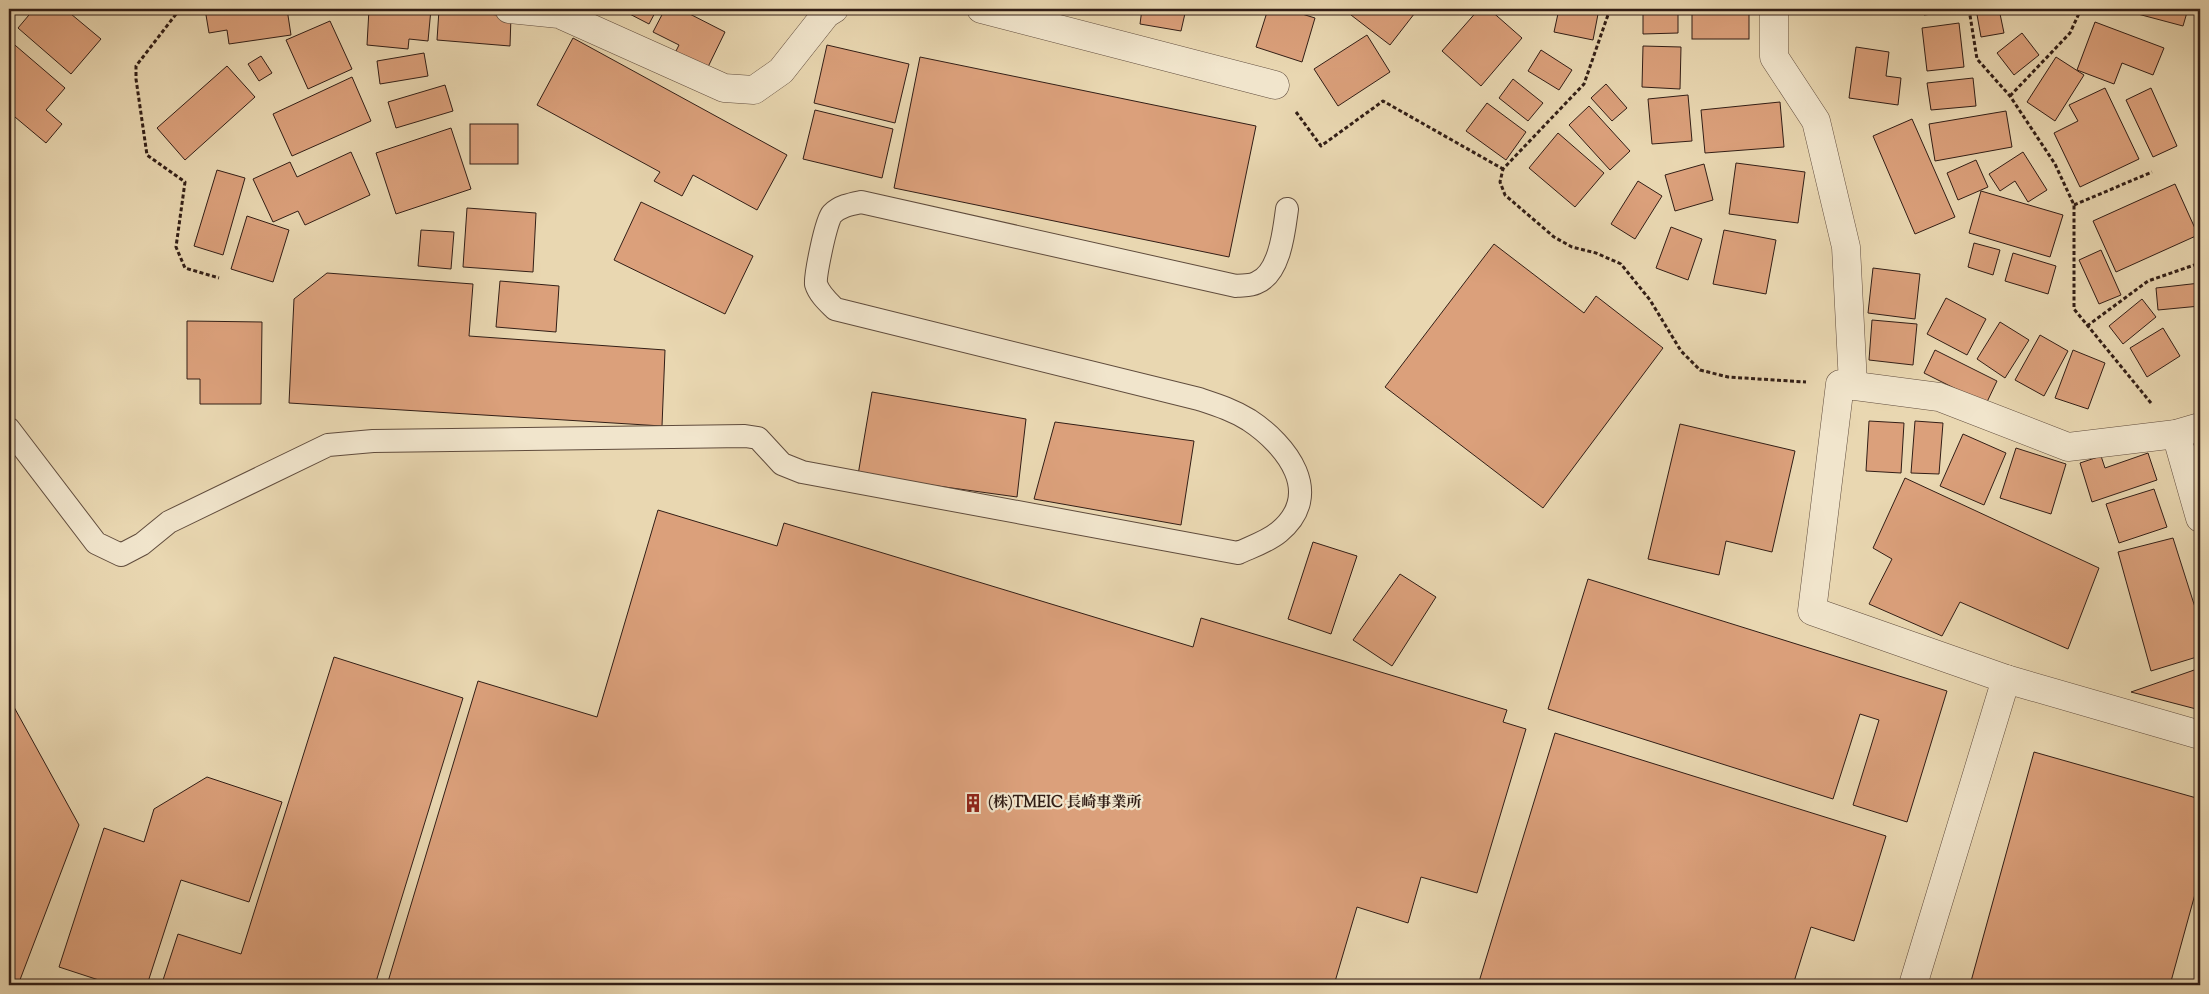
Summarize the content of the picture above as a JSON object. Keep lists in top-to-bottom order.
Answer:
{
  "places": {
    "building": ["(株)TMEIC 長崎事業所"]
  }
}
